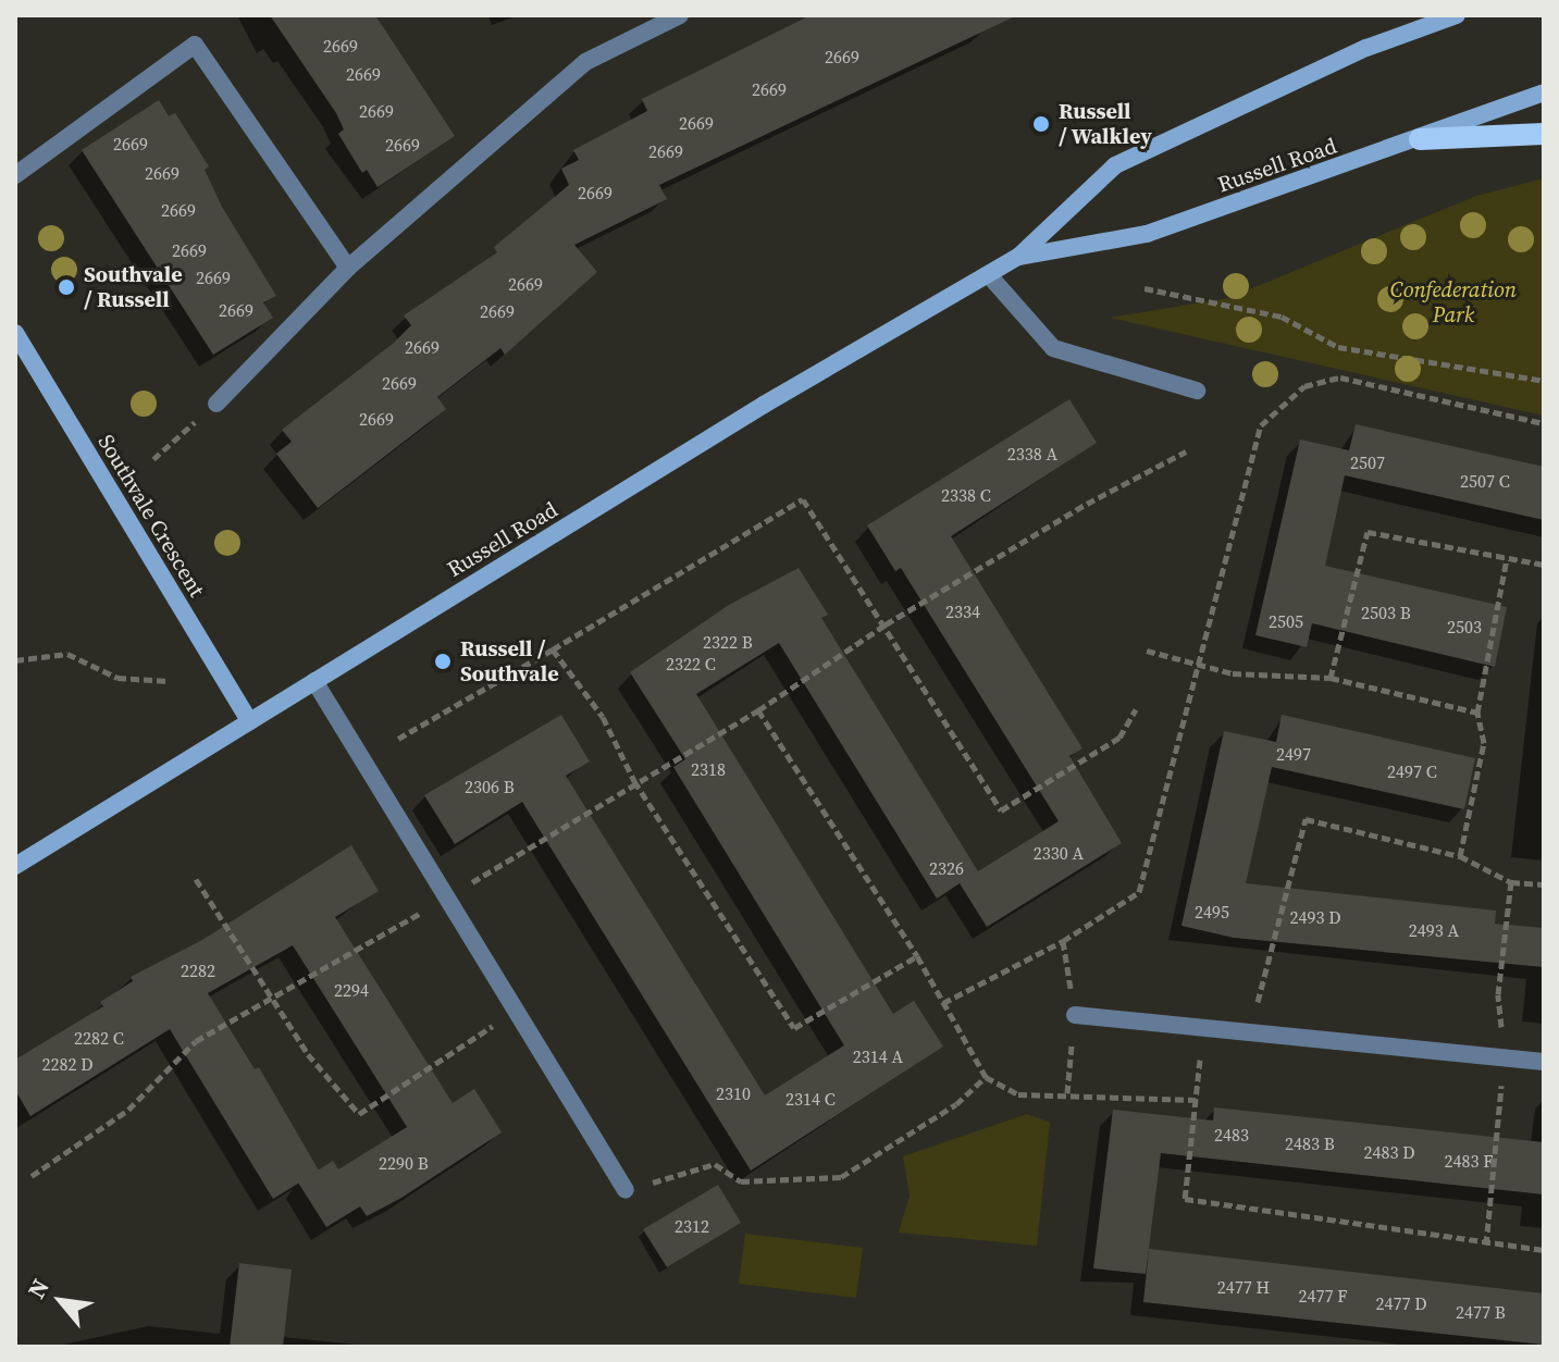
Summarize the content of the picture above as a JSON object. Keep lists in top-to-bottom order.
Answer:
{
  "streets": {
    "main road": ["Russell Road", "Southvale Crescent"]
  },
  "crossings": [
    ["Russell Road", "Southvale Crescent"]
  ],
  "parks": ["Confederation Park"],
  "places": ["Russell / Walkley", "Southvale / Russell", "Russell / Southvale"],
  "house_numbers": [
    "2669",
    "2669",
    "2669",
    "2669",
    "2669",
    "2669",
    "2669",
    "2669",
    "2669",
    "2669",
    "2669",
    "2669",
    "2669",
    "2669",
    "2669",
    "2669",
    "2669",
    "2669",
    "2669",
    "2669",
    "2338 A",
    "2507",
    "2507 C",
    "2338 C",
    "2334",
    "2503 B",
    "2505",
    "2503",
    "2322 B",
    "2322 C",
    "2497",
    "2318",
    "2497 C",
    "2306 B",
    "2330 A",
    "2326",
    "2495",
    "2493 D",
    "2493 A",
    "2282",
    "2294",
    "2282 C",
    "2314 A",
    "2282 D",
    "2310",
    "2314 C",
    "2483",
    "2483 B",
    "2483 D",
    "2483 F",
    "2290 B",
    "2312",
    "2477 H",
    "2477 F",
    "2477 D",
    "2477 B"
  ],
  "north": "top left"
}
